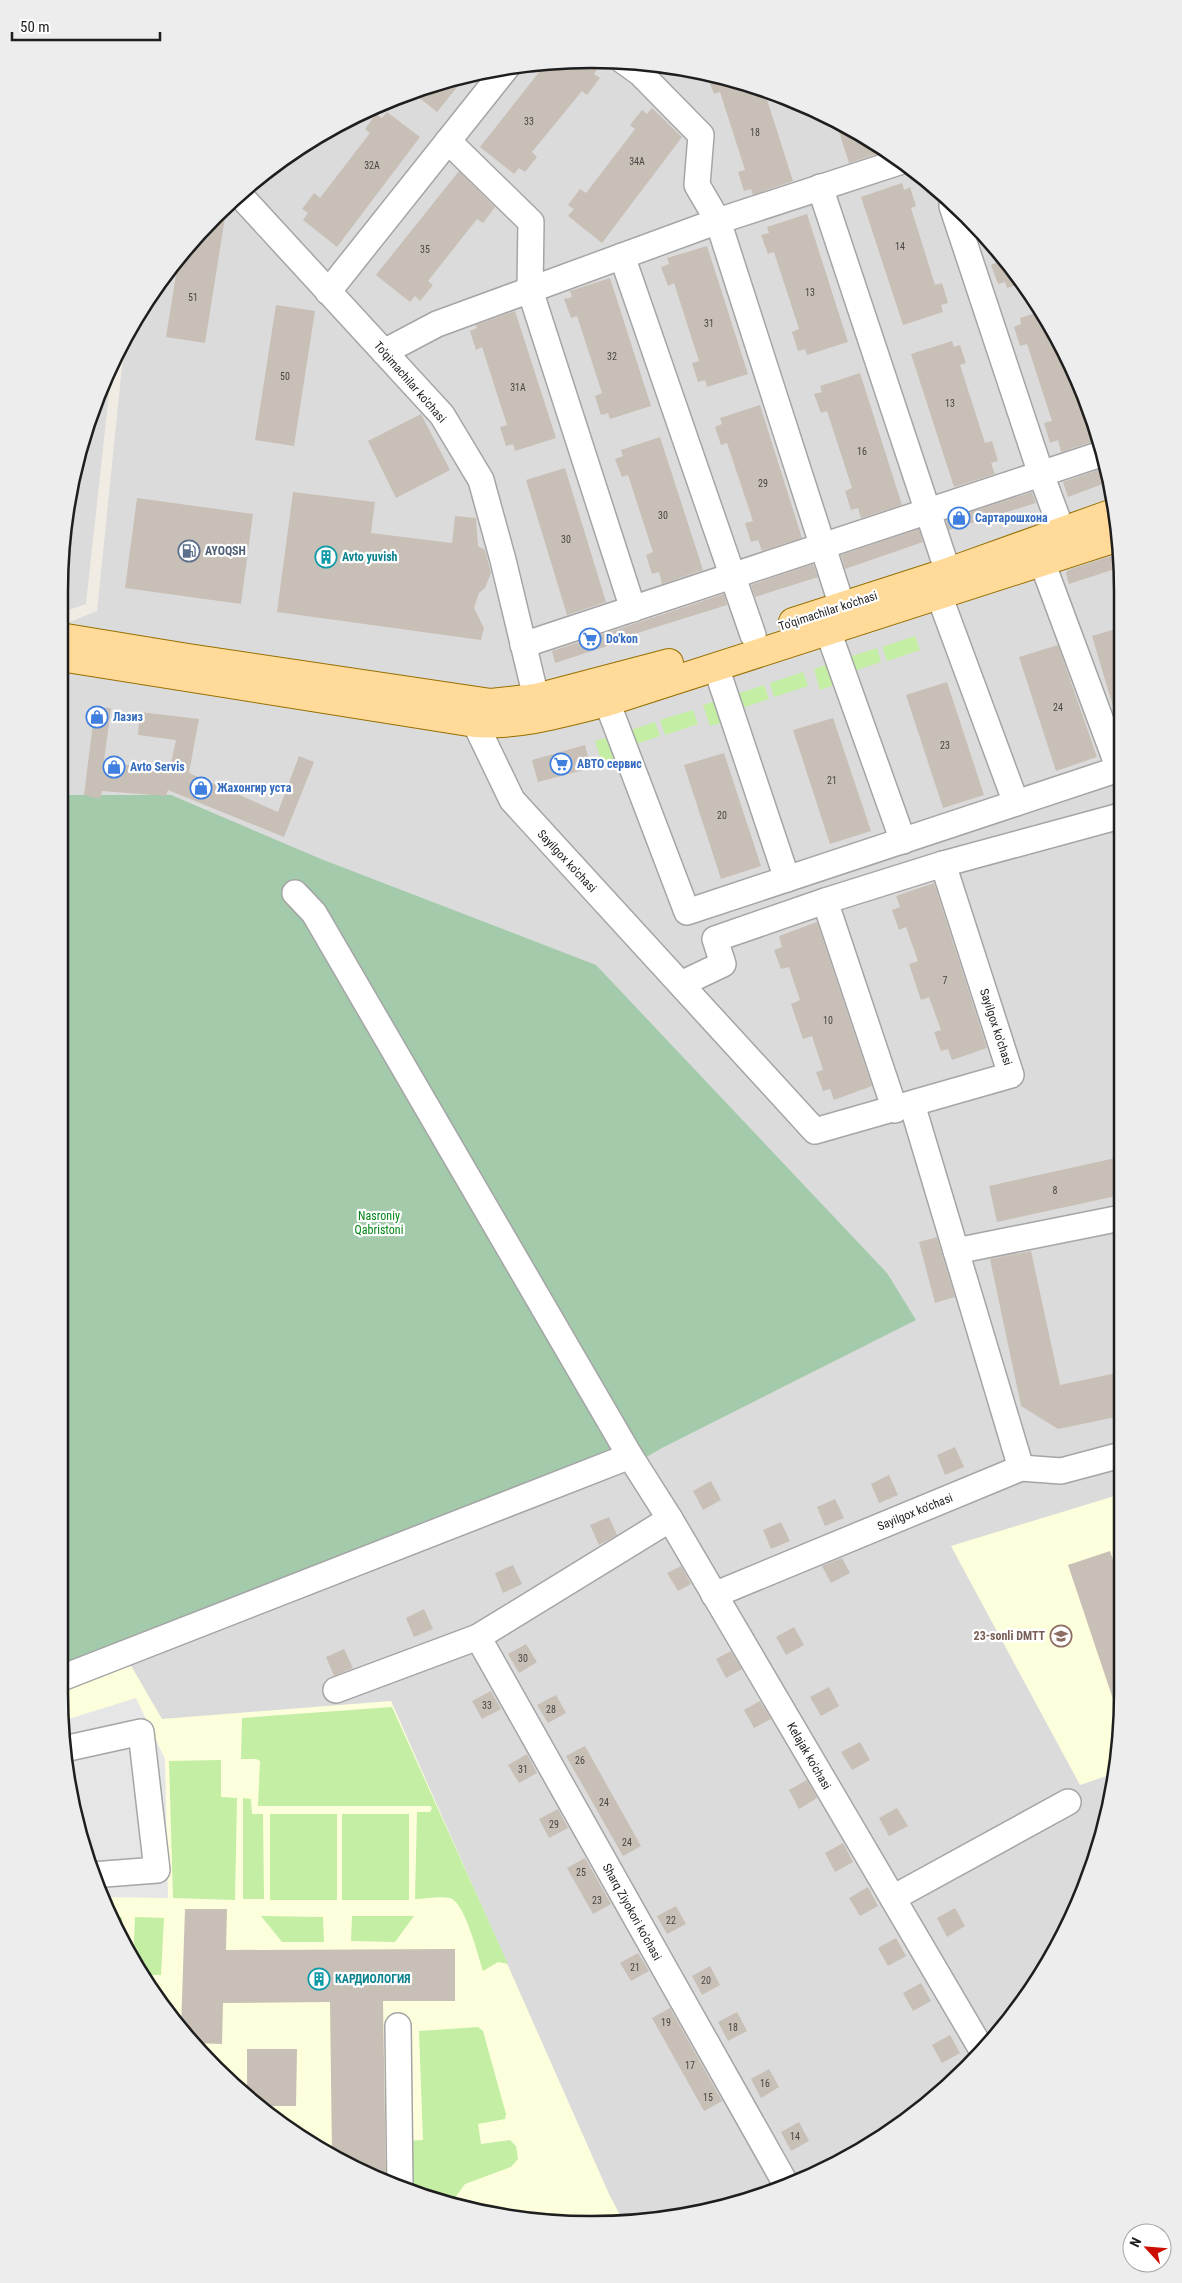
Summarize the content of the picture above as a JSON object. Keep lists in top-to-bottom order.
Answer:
{
  "streets": {
    "main road": ["To'qimachilar ko'chasi"],
    "street": ["Sayilgox ko'chasi", "Kelajak ko'chasi", "Sharq Ziyokori ko'chasi"]
  },
  "crossings": [
    ["To'qimachilar ko'chasi", "Sayilgox ko'chasi"],
    ["Sayilgox ko'chasi", "Kelajak ko'chasi"]
  ],
  "parks": ["Nasroniy Qabristoni"],
  "places": {
    "shop": [
      "Сартарошхона",
      "Лазиз",
      "Avto Servis",
      "Жахонгир уста"
    ],
    "fuel station": ["AYOQSH"],
    "building": ["Avto yuvish", "КАРДИОЛОГИЯ"],
    "supermarket": ["Do'kon", "АВТО сервис"],
    "school or university": ["23-sonli DMTT"]
  },
  "house_numbers": [
    "33",
    "18",
    "34А",
    "32А",
    "14",
    "35",
    "13",
    "51",
    "31",
    "32",
    "50",
    "31А",
    "13",
    "16",
    "29",
    "30",
    "30",
    "24",
    "23",
    "21",
    "20",
    "7",
    "10",
    "8",
    "30",
    "33",
    "28",
    "26",
    "31",
    "24",
    "29",
    "24",
    "25",
    "23",
    "22",
    "21",
    "20",
    "19",
    "18",
    "17",
    "16",
    "15",
    "14"
  ],
  "scale_bar": "50 m",
  "north": "top left"
}
